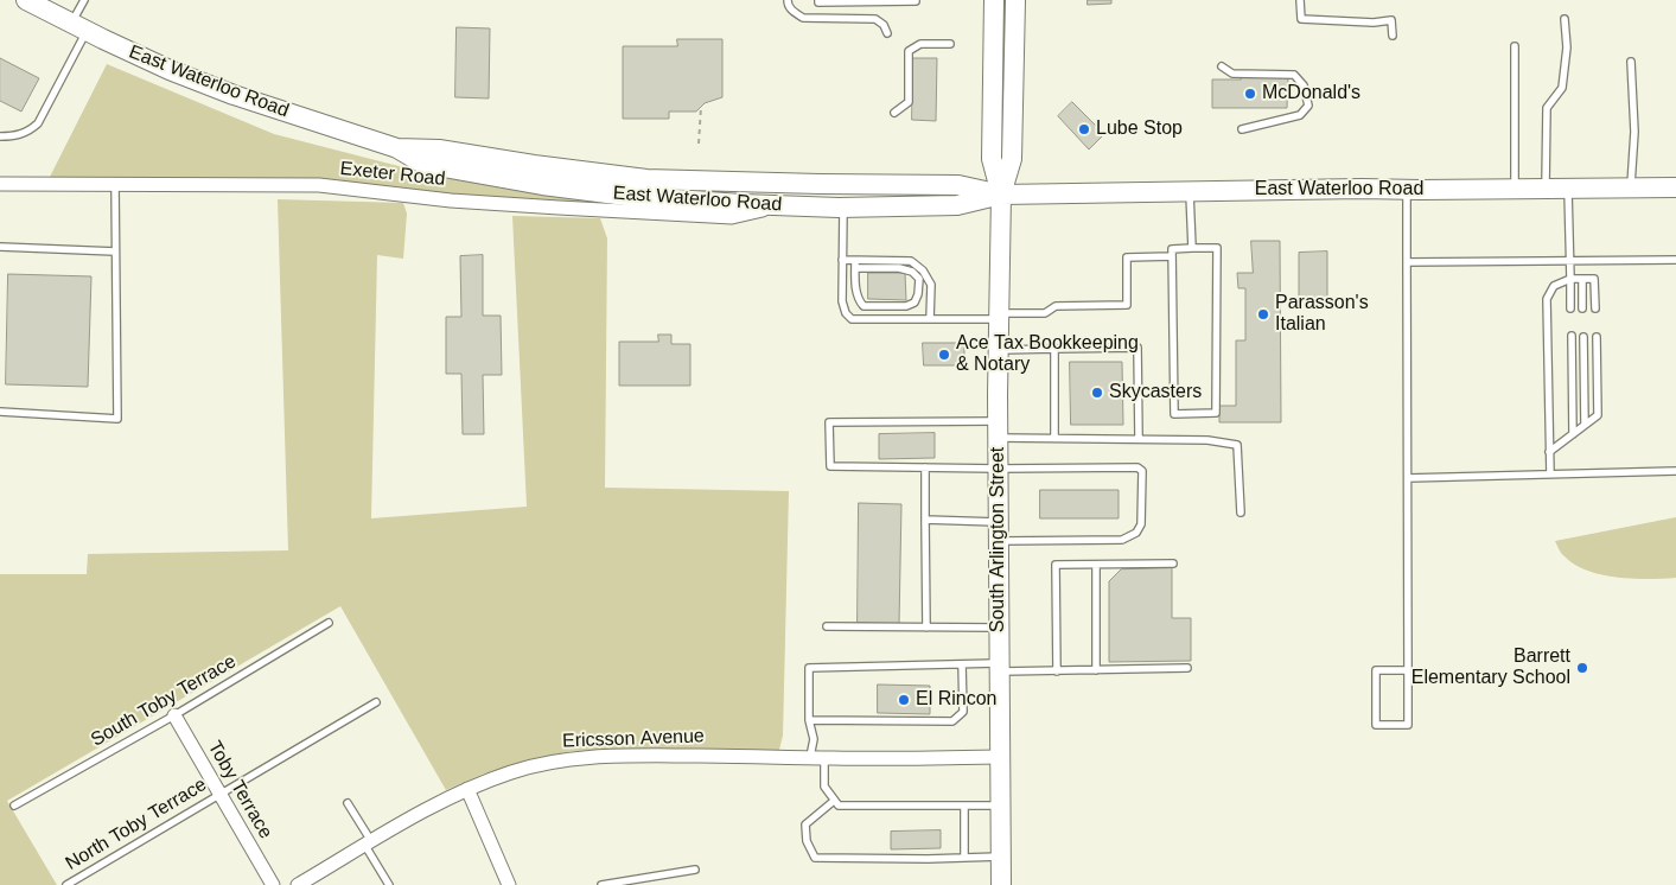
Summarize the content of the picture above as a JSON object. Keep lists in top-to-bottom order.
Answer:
{
  "streets": {
    "main road": ["East Waterloo Road", "South Arlington Street"],
    "street": ["Exeter Road", "Ericsson Avenue", "Toby Terrace"],
    "lane": ["South Toby Terrace", "North Toby Terrace"]
  },
  "crossings": [
    ["East Waterloo Road", "Exeter Road"],
    ["East Waterloo Road", "South Arlington Street"],
    ["South Arlington Street", "Ericsson Avenue"],
    ["South Toby Terrace", "Toby Terrace"],
    ["Toby Terrace", "North Toby Terrace"]
  ],
  "places": [
    "McDonald's",
    "Lube Stop",
    "Parasson's Italian",
    "Ace Tax Bookkeeping & Notary",
    "Skycasters",
    "Barrett Elementary School",
    "El Rincon"
  ]
}
